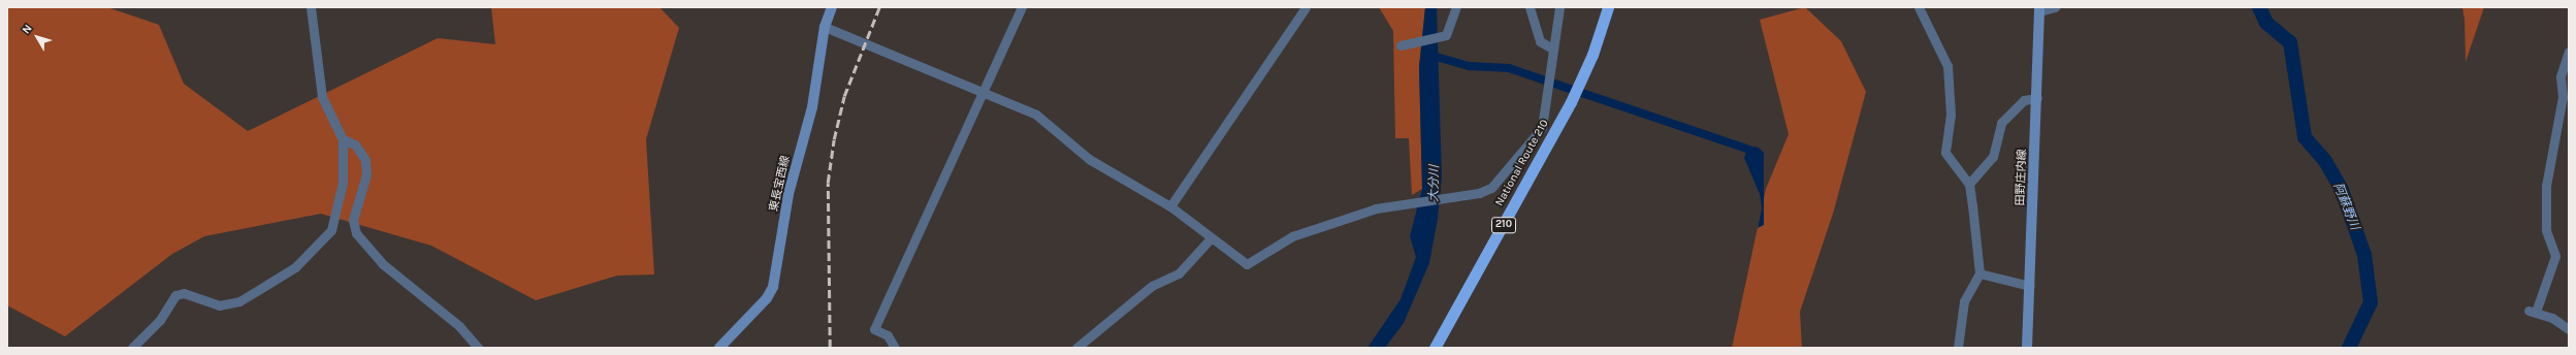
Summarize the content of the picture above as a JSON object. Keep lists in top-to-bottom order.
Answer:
{
  "streets": {
    "highway": ["National Route 210", "210"],
    "main road": ["田野庄内線", "東長宝西線"]
  },
  "water": ["大分川", "阿蘇野川"],
  "north": "top left"
}
